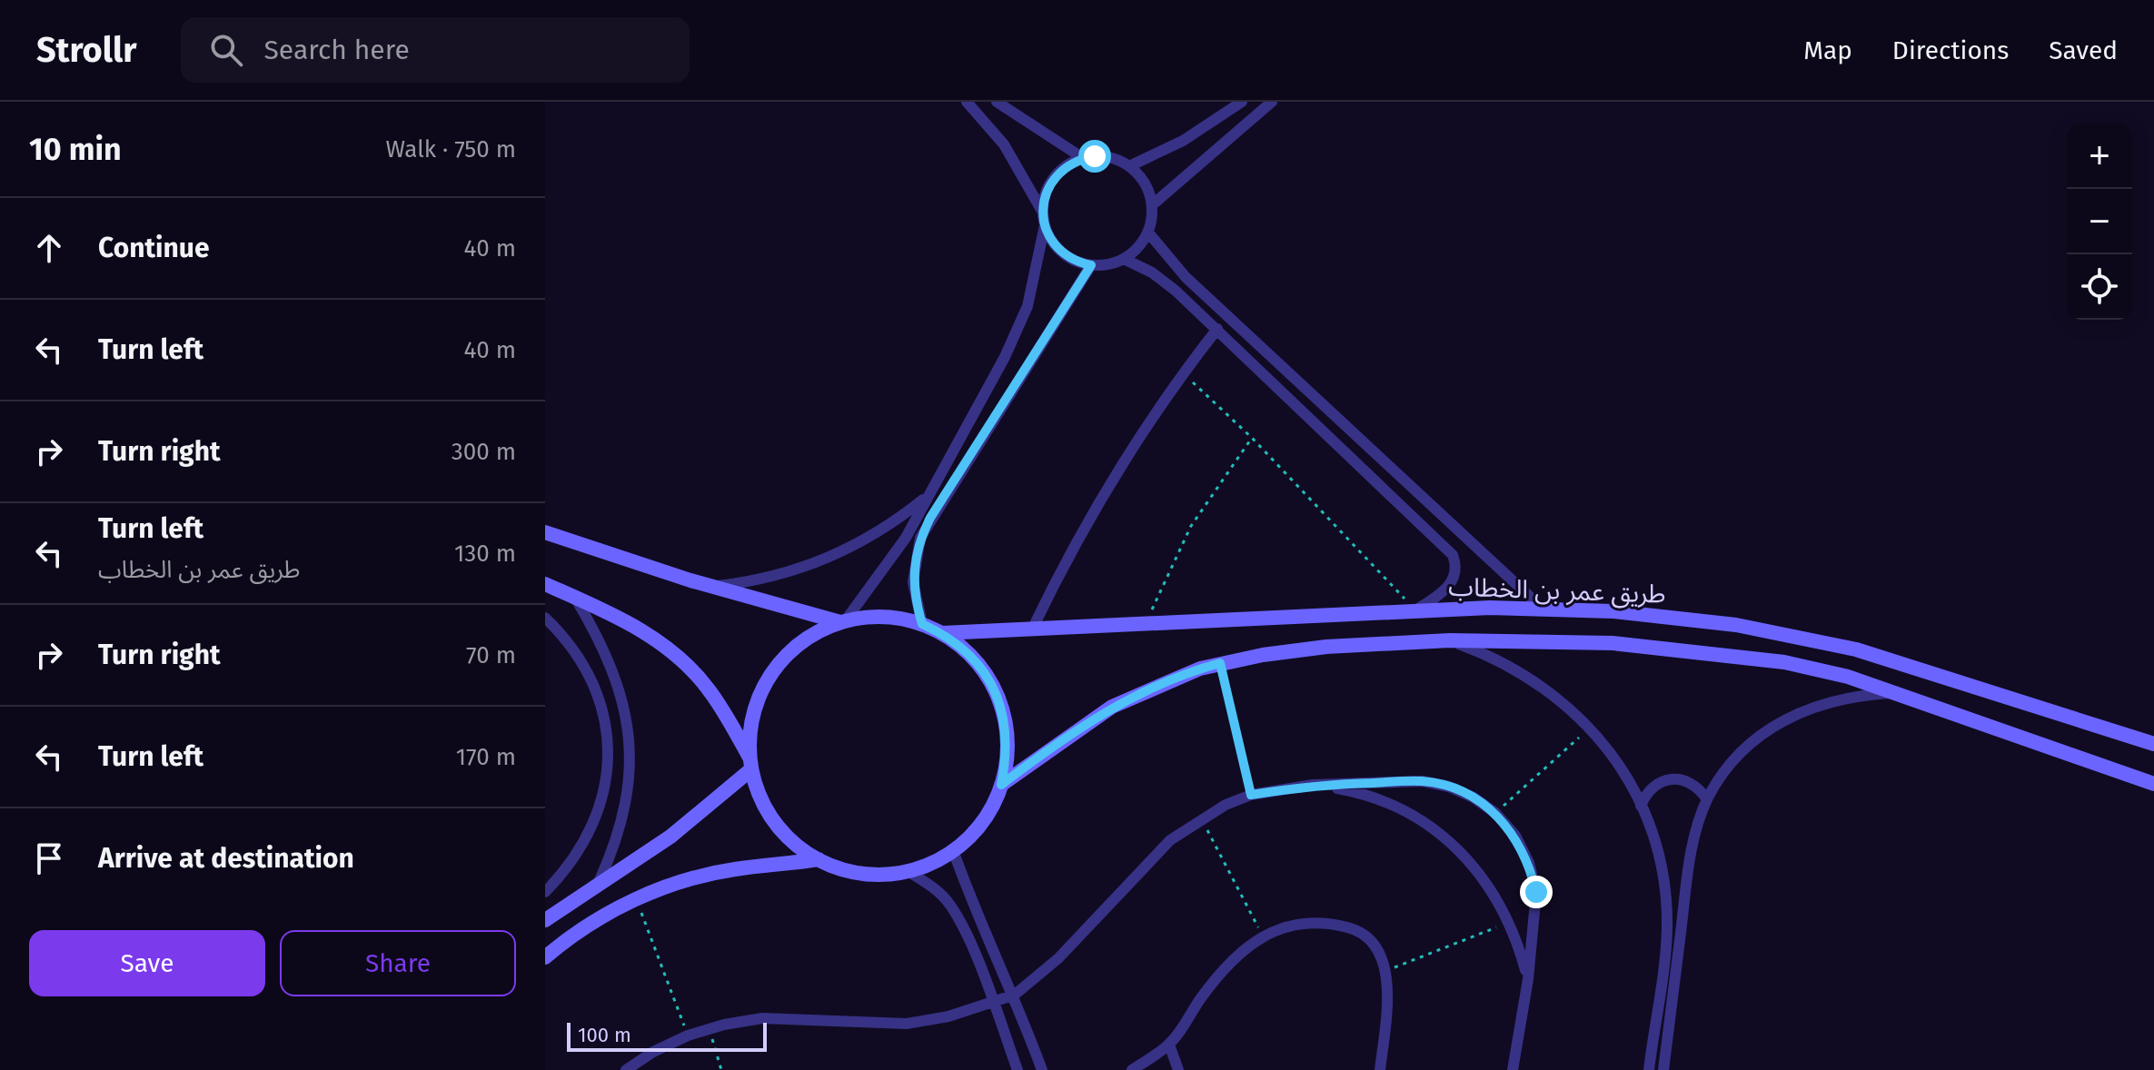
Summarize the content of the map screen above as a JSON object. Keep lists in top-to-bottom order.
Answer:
{
  "streets": {
    "street": ["طريق عمر بن الخطاب"]
  },
  "scale_bar": "100 m",
  "page": {
    "header": "Strollr",
    "search": "Search here",
    "nav": ["Map", "Directions", "Saved"],
    "heading": ["10 min", "Walk · 750 m"],
    "map_buttons": ["+", "−"],
    "list": [
      ["Continue", "40 m"],
      ["Turn left", "40 m"],
      ["Turn right", "300 m"],
      ["Turn left", "طريق عمر بن الخطاب", "130 m"],
      ["Turn right", "70 m"],
      ["Turn left", "170 m"],
      "Arrive at destination"
    ],
    "buttons": ["Save", "Share"],
    "scale": "100 m"
  }
}
